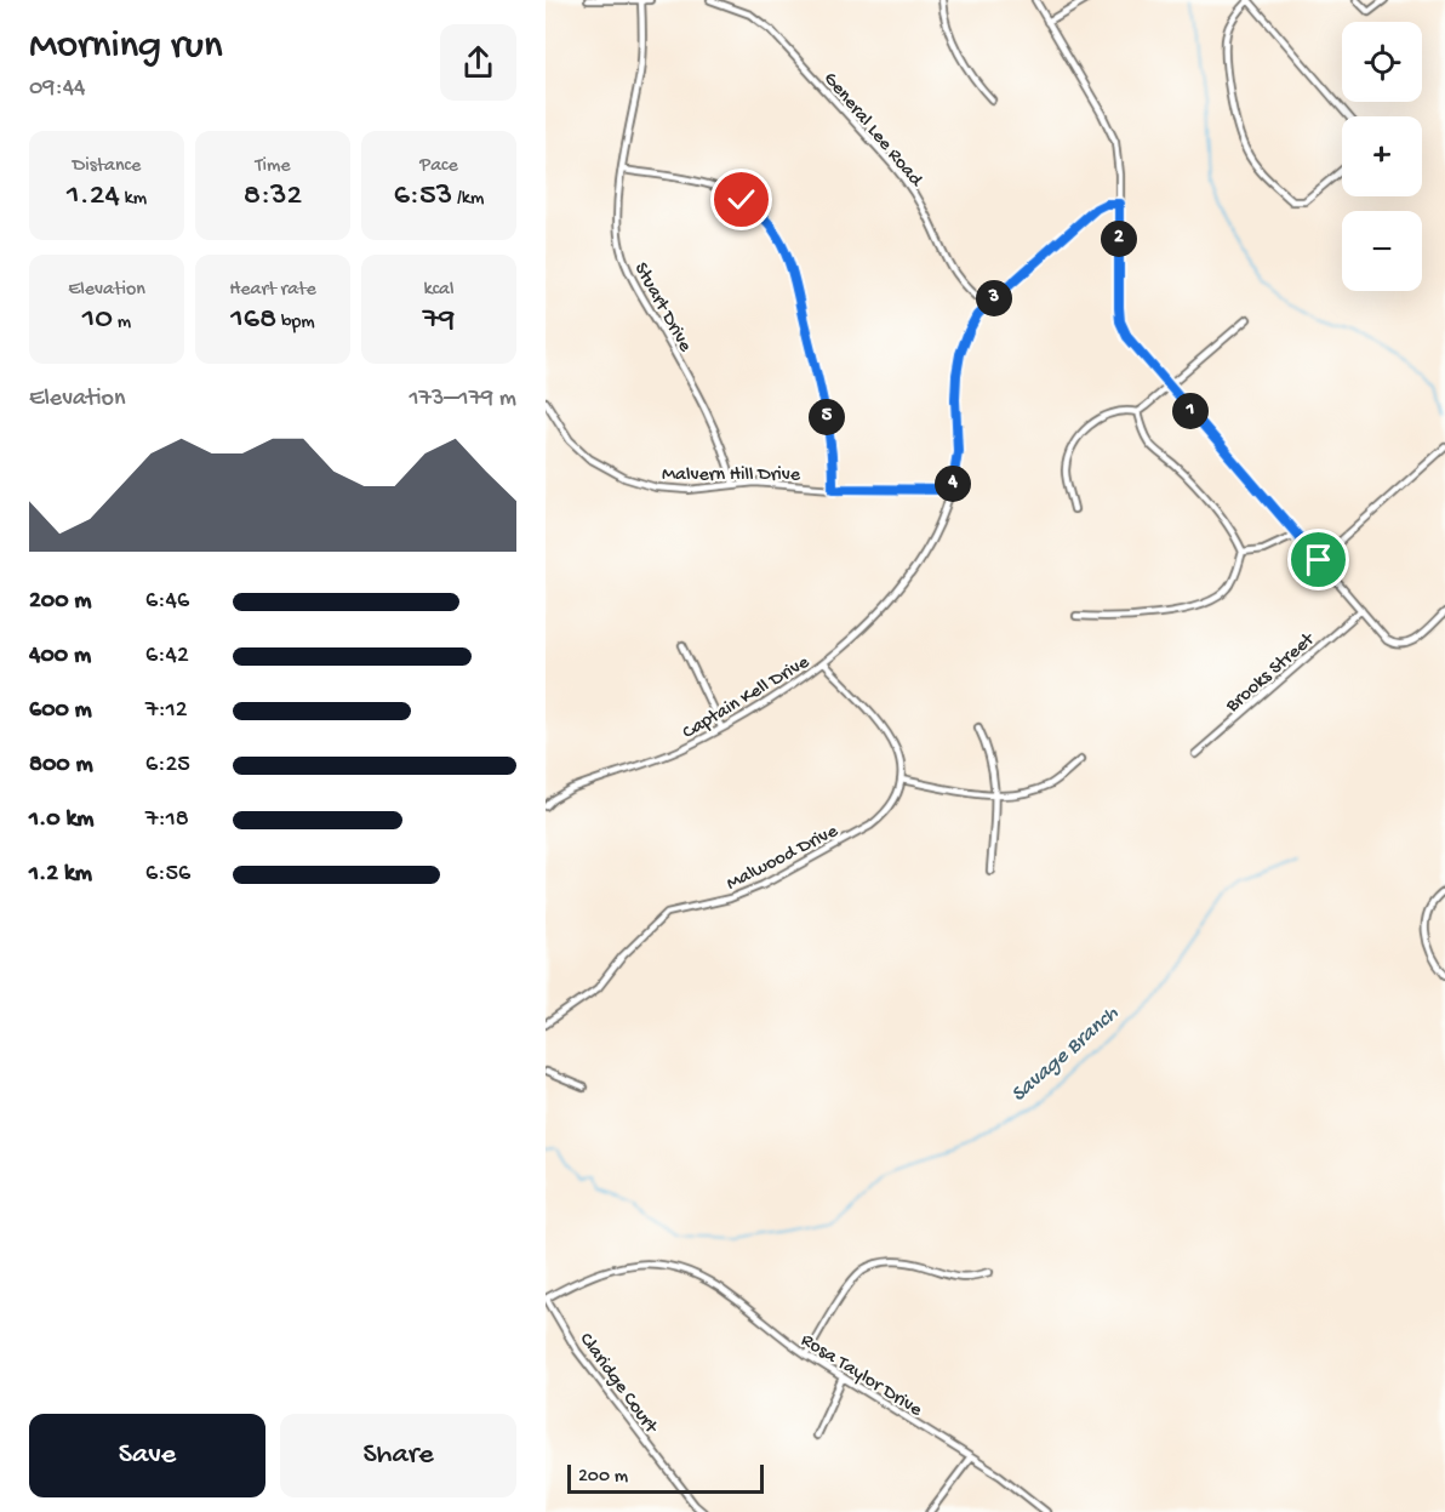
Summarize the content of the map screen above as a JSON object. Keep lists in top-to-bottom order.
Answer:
{
  "streets": {
    "street": [
      "General Lee Road",
      "Stuart Drive",
      "Malvern Hill Drive",
      "Brooks Street",
      "Captain Kell Drive",
      "Malwood Drive",
      "Rosa Taylor Drive",
      "Claridge Court"
    ]
  },
  "crossings": [
    ["General Lee Road", "Captain Kell Drive"],
    ["Stuart Drive", "Malvern Hill Drive"],
    ["Malvern Hill Drive", "Captain Kell Drive"],
    ["Rosa Taylor Drive", "Claridge Court"]
  ],
  "water": ["Savage Branch"],
  "scale_bar": "200 m",
  "page": {
    "heading": ["Morning run", "09:44"],
    "map_buttons": ["+", "−"],
    "stats": [
      ["Distance", "1.24 km"],
      ["Time", "8:32"],
      ["Pace", "6:53 /km"],
      ["Elevation", "10 m"],
      ["Heart rate", "168 bpm"],
      ["kcal", "79"]
    ],
    "pins": [
      "2",
      "3",
      "1",
      "5",
      "4"
    ],
    "chart": ["Elevation", "173–179 m"],
    "list": [
      {
        "name": "200 m",
        "note": "6:46"
      },
      {
        "name": "400 m",
        "note": "6:42"
      },
      {
        "name": "600 m",
        "note": "7:12"
      },
      {
        "name": "800 m",
        "note": "6:25"
      },
      {
        "name": "1.0 km",
        "note": "7:18"
      },
      {
        "name": "1.2 km",
        "note": "6:56"
      }
    ],
    "buttons": ["Save", "Share"],
    "scale": "200 m"
  }
}
